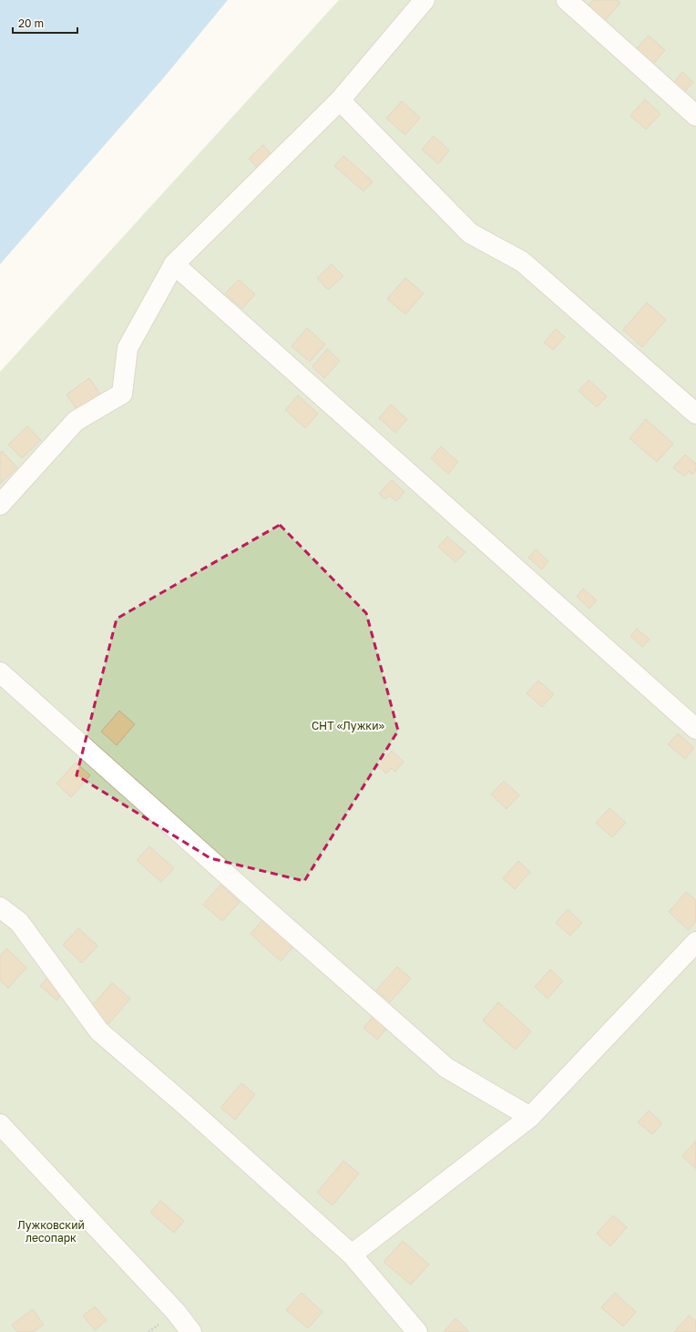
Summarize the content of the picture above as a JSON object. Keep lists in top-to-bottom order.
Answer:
{
  "parks": ["СНТ «Лужки»", "Лужковский лесопарк"],
  "scale_bar": "20 m"
}
